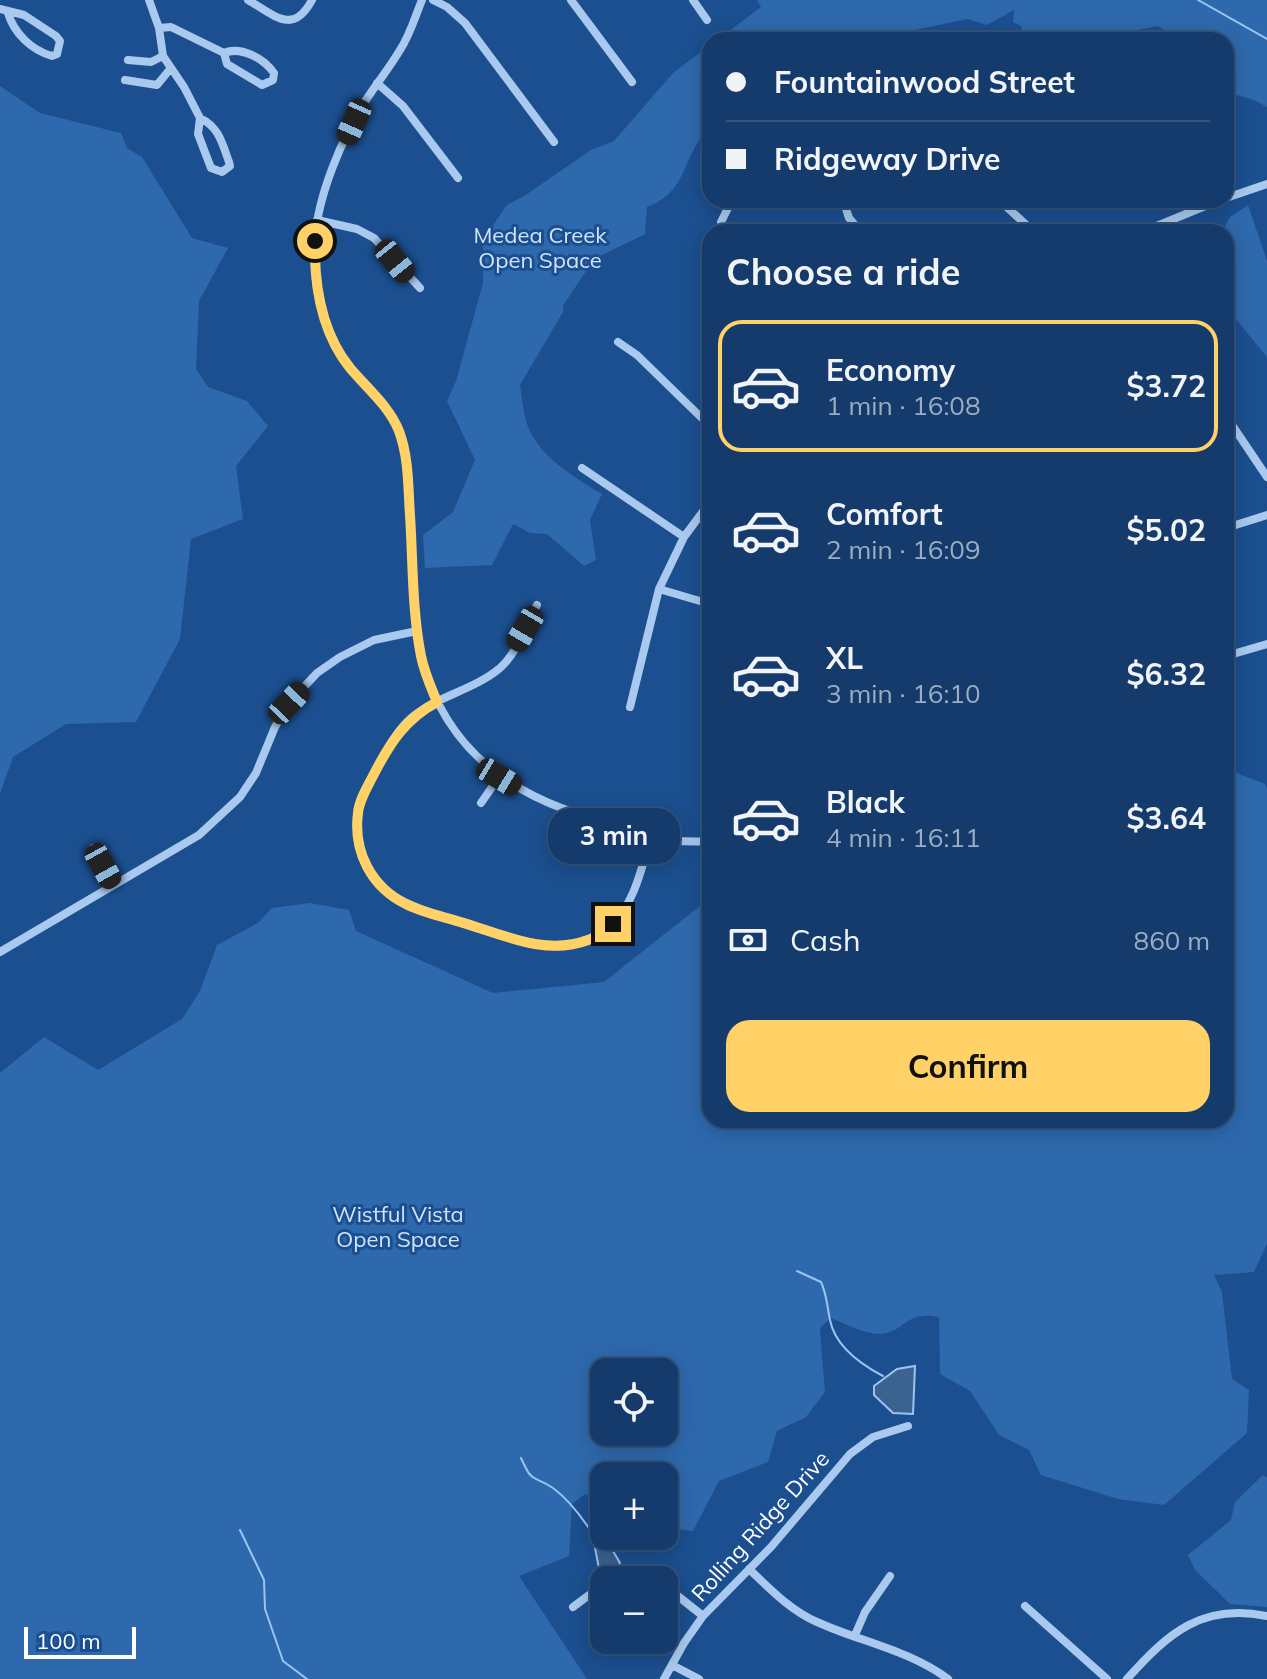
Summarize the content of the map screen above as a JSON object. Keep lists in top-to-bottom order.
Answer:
{
  "streets": {
    "street": ["Rolling Ridge Drive"]
  },
  "parks": ["Medea Creek Open Space", "Wistful Vista Open Space"],
  "scale_bar": "100 m",
  "page": {
    "banner": ["Fountainwood Street", "Ridgeway Drive"],
    "heading": "Choose a ride",
    "list": [
      {
        "name": "Economy",
        "note": "1 min · 16:08",
        "value": "$3.72"
      },
      {
        "name": "Comfort",
        "note": "2 min · 16:09",
        "value": "$5.02"
      },
      {
        "name": "XL",
        "note": "3 min · 16:10",
        "value": "$6.32"
      },
      {
        "name": "Black",
        "note": "4 min · 16:11",
        "value": "$3.64"
      }
    ],
    "bubble": "3 min",
    "pay": ["Cash", "860 m"],
    "buttons": "Confirm",
    "map_buttons": ["+", "−"],
    "scale": "100 m"
  }
}
